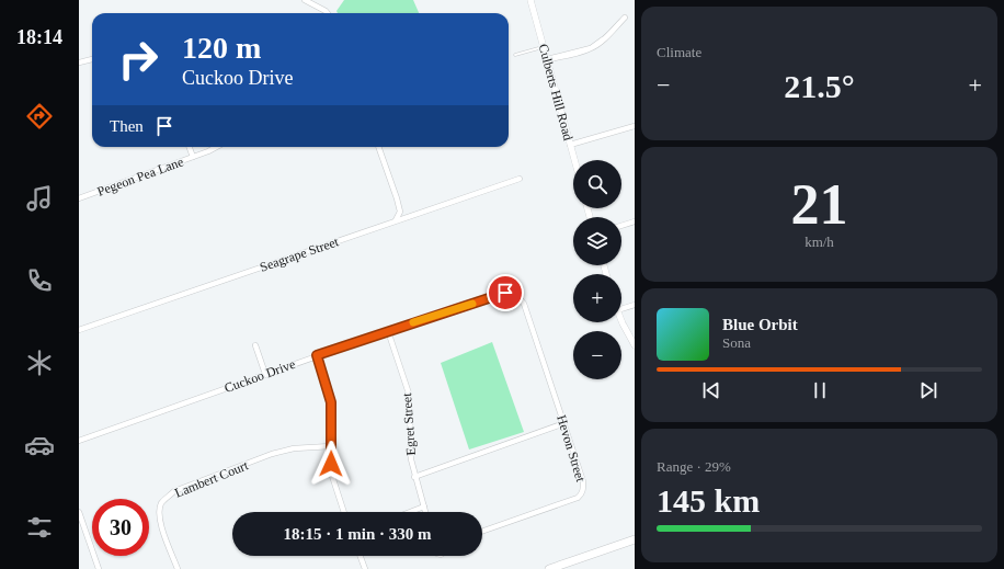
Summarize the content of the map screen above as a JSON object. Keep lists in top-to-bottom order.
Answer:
{
  "streets": {
    "street": [
      "Culberts Hill Road",
      "Pegeon Pea Lane",
      "Seagrape Street",
      "Cuckoo Drive",
      "Egret Street",
      "Hevon Street",
      "Lambert Court"
    ]
  },
  "crossings": [
    ["Cuckoo Drive", "Egret Street"],
    ["Cuckoo Drive", "Hevon Street"]
  ],
  "page": {
    "tabs": "18:14",
    "tile": [
      "Climate",
      ["21", "km/h"],
      ["Range · 29%", "145 km"]
    ],
    "turn": ["120 m", "Cuckoo Drive"],
    "heat": ["−", "21.5°", "+"],
    "then": "Then",
    "map_buttons": ["+", "−"],
    "song": ["Blue Orbit", "Sona"],
    "limit": "30",
    "trip": "18:15 · 1 min · 330 m"
  }
}
